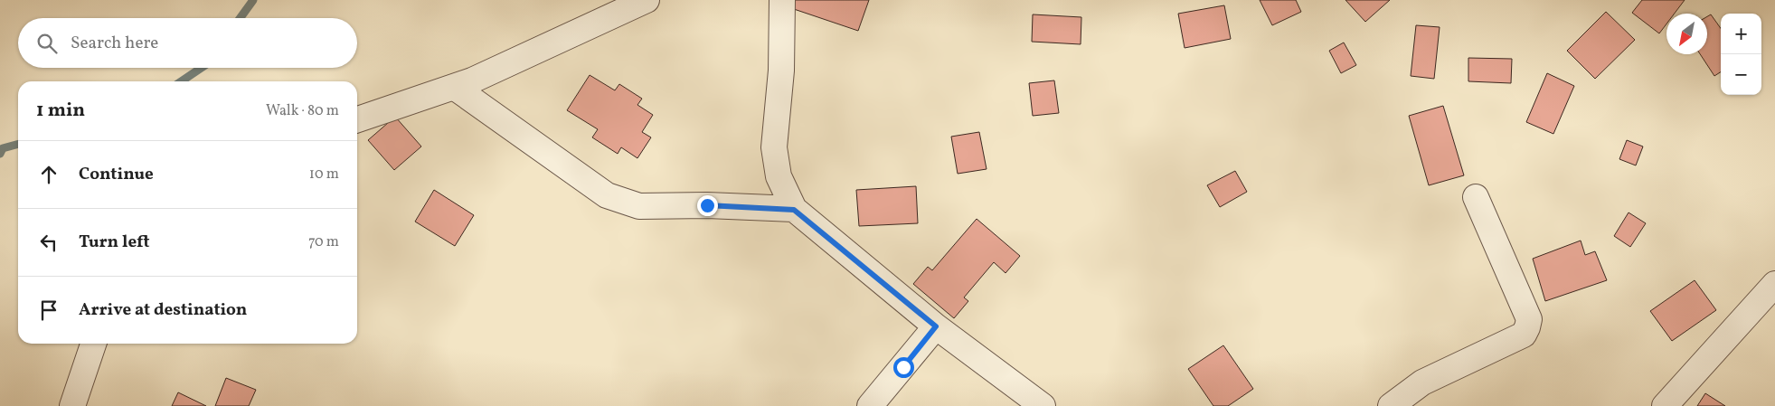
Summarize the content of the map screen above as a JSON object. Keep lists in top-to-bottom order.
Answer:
{
  "north": "bottom left",
  "page": {
    "map_buttons": ["+", "−"],
    "search": "Search here",
    "heading": ["1 min", "Walk · 80 m"],
    "list": [
      ["Continue", "10 m"],
      ["Turn left", "70 m"],
      "Arrive at destination"
    ]
  }
}
